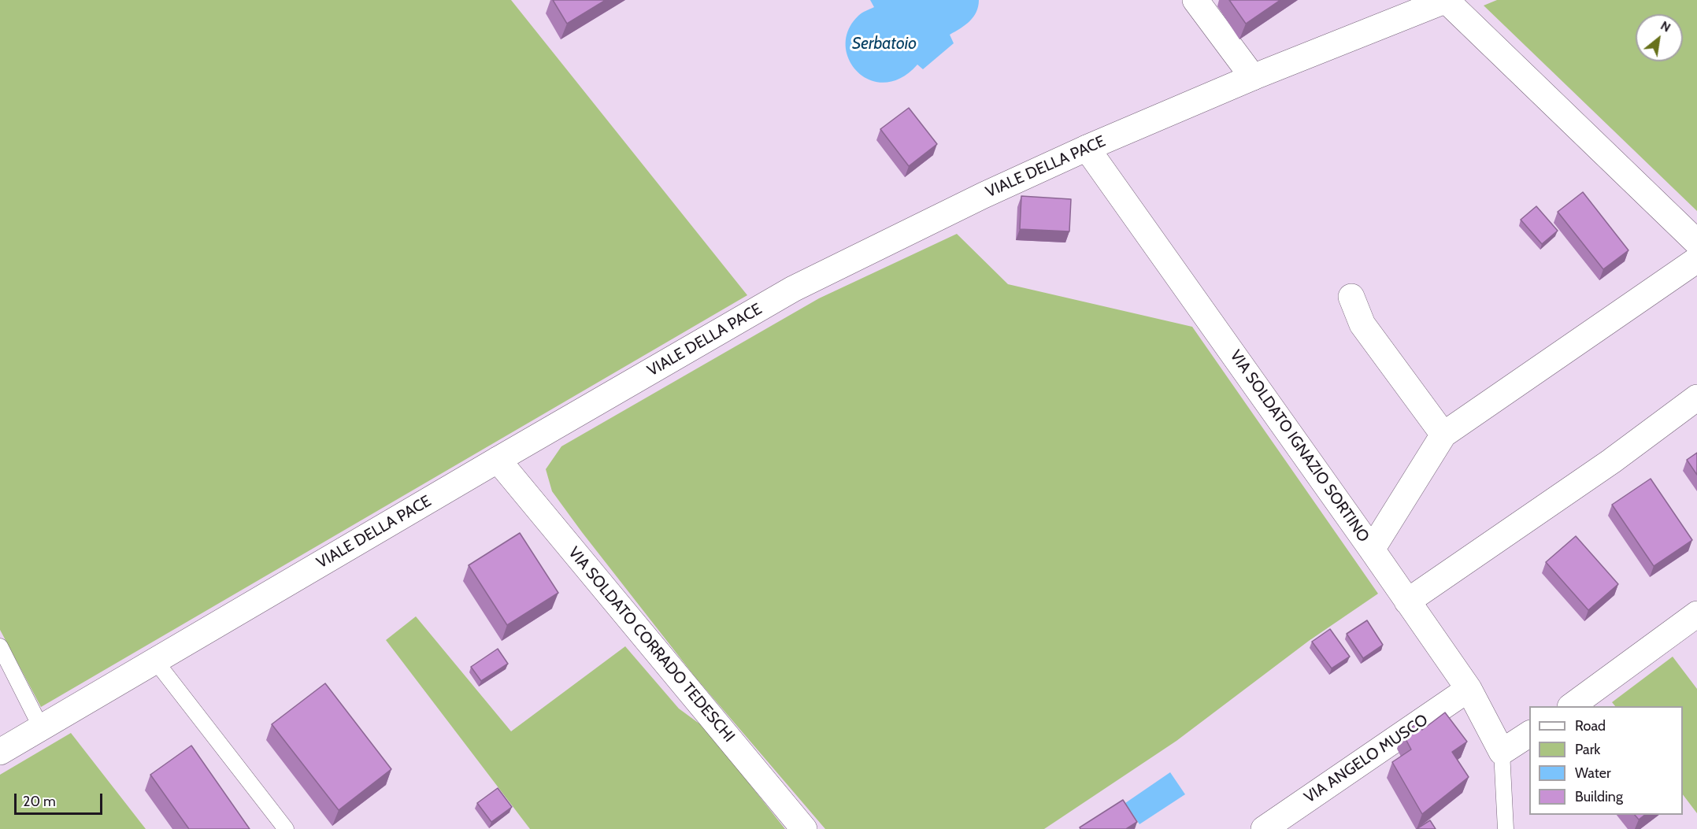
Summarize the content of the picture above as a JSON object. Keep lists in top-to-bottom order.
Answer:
{
  "streets": {
    "street": [
      "VIALE DELLA PACE",
      "VIA SOLDATO IGNAZIO SORTINO",
      "VIA SOLDATO CORRADO TEDESCHI",
      "VIA ANGELO MUSCO"
    ]
  },
  "crossings": [
    ["VIALE DELLA PACE", "VIA SOLDATO IGNAZIO SORTINO"],
    ["VIALE DELLA PACE", "VIA SOLDATO CORRADO TEDESCHI"],
    ["VIA SOLDATO IGNAZIO SORTINO", "VIA ANGELO MUSCO"]
  ],
  "water": ["Serbatoio"],
  "legend": [
    "Road",
    "Park",
    "Water",
    "Building"
  ],
  "scale_bar": "20 m",
  "north": "top right"
}
